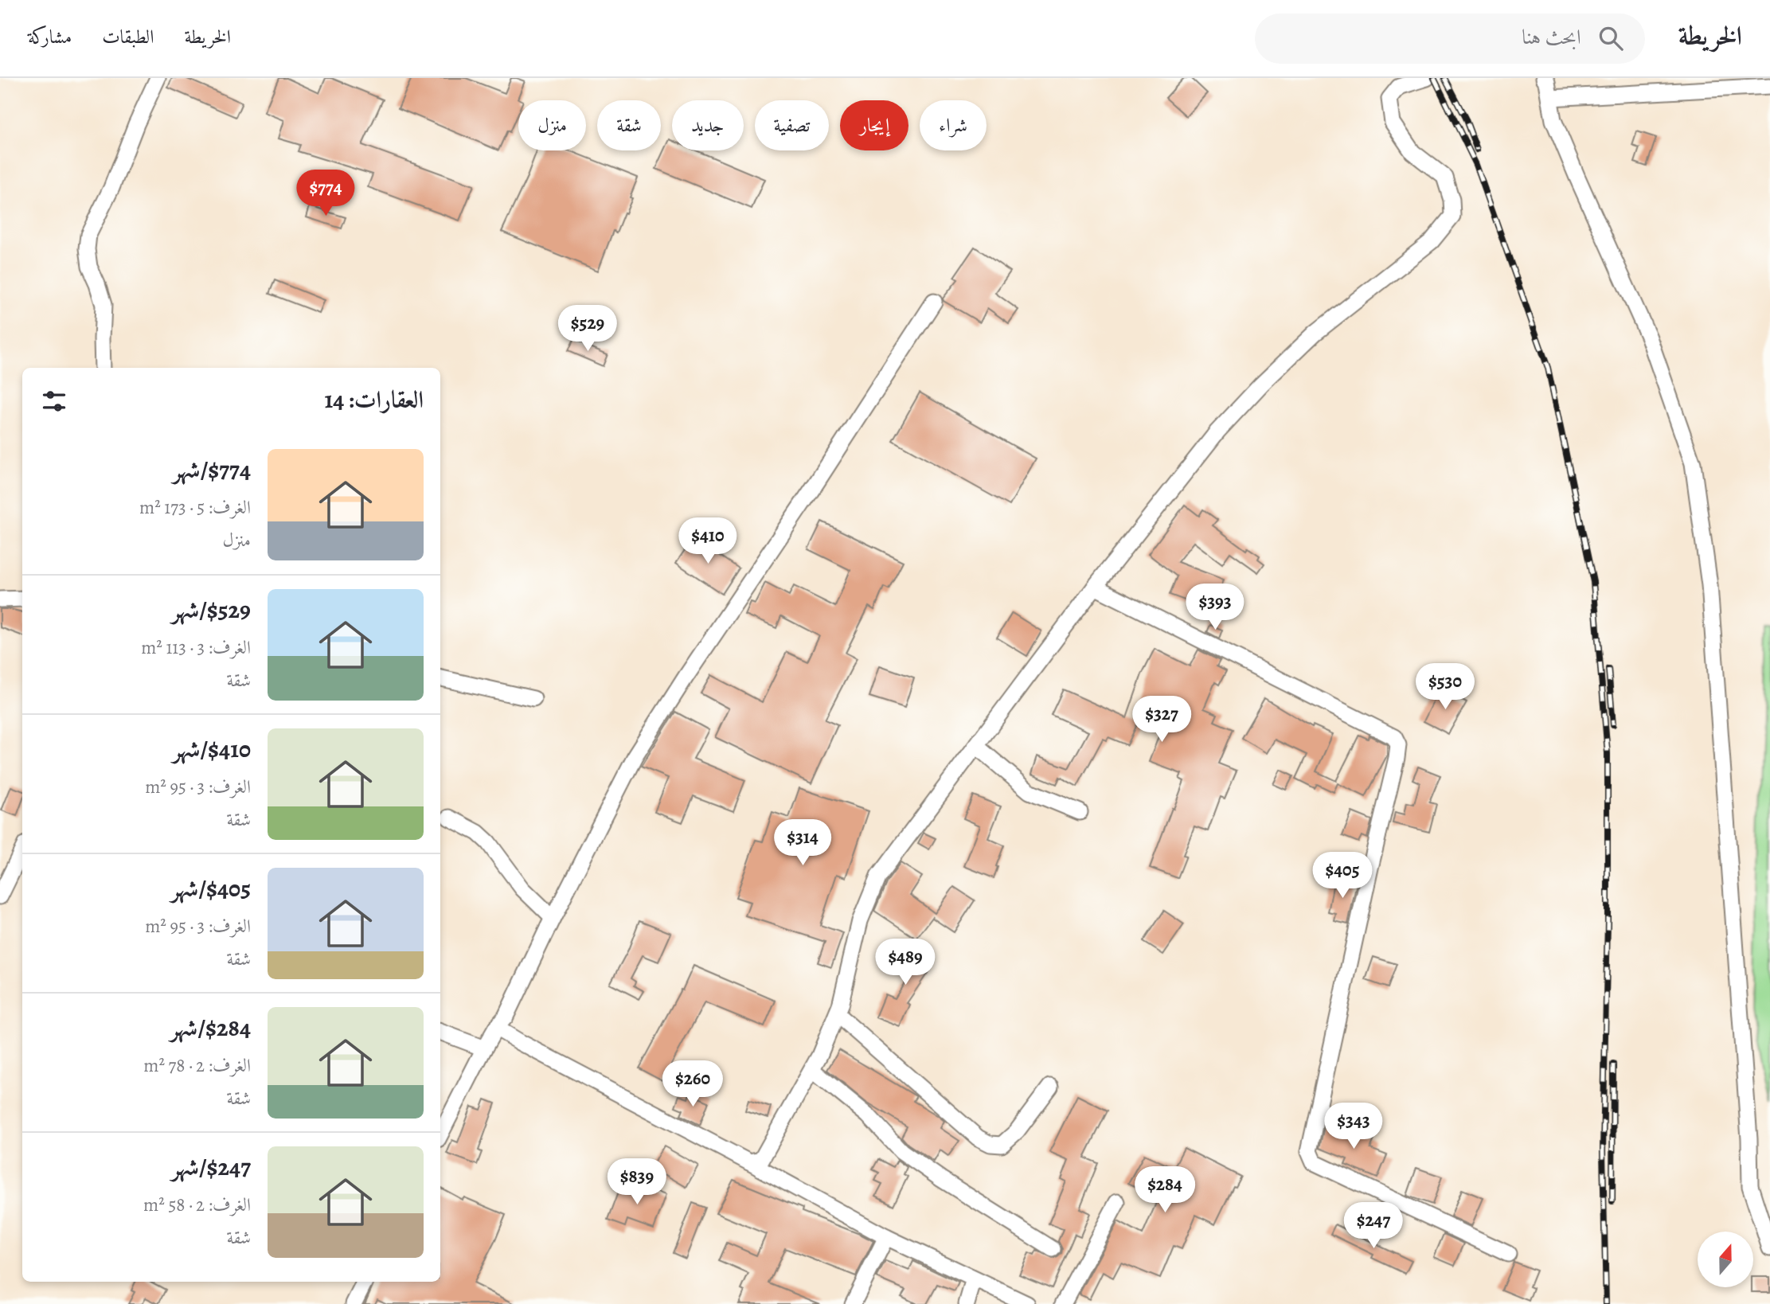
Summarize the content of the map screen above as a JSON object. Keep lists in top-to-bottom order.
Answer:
{
  "north": "top",
  "page": {
    "header": "الخريطة",
    "search": "ابحث هنا",
    "nav": ["الخريطة", "الطبقات", "مشاركة"],
    "chip": [
      "شراء",
      "إيجار",
      "تصفية",
      "جديد",
      "شقة",
      "منزل"
    ],
    "price": [
      "$774",
      "$529",
      "$410",
      "$393",
      "$530",
      "$327",
      "$314",
      "$405",
      "$489",
      "$260",
      "$343",
      "$839",
      "$284",
      "$247"
    ],
    "heading": "العقارات: 14",
    "list": [
      {
        "name": "$774/شهر",
        "note": "الغرف: 5 · 173 m² · منزل"
      },
      {
        "name": "$529/شهر",
        "note": "الغرف: 3 · 113 m² · شقة"
      },
      {
        "name": "$410/شهر",
        "note": "الغرف: 3 · 95 m² · شقة"
      },
      {
        "name": "$405/شهر",
        "note": "الغرف: 3 · 95 m² · شقة"
      },
      {
        "name": "$284/شهر",
        "note": "الغرف: 2 · 78 m² · شقة"
      },
      {
        "name": "$247/شهر",
        "note": "الغرف: 2 · 58 m² · شقة"
      }
    ]
  }
}
